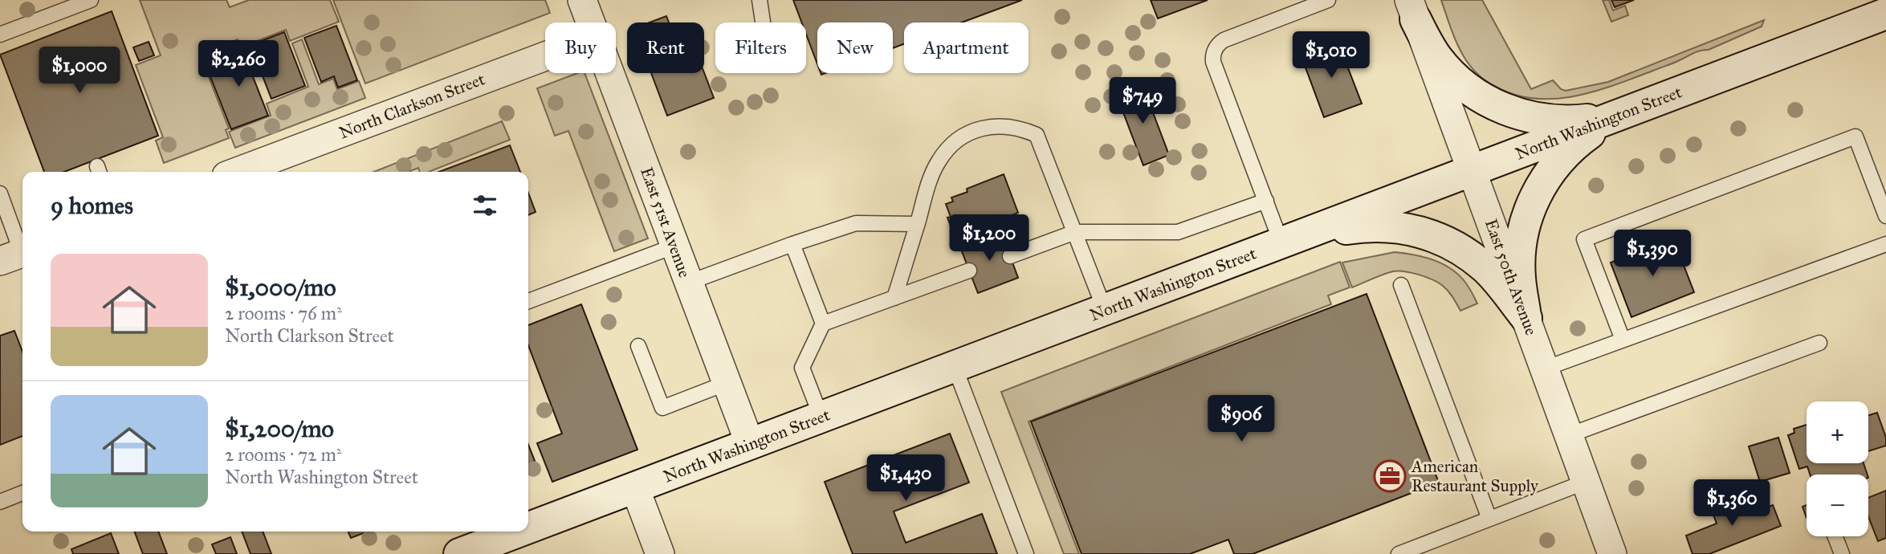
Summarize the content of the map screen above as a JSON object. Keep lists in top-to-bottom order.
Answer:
{
  "streets": {
    "main road": ["North Washington Street"],
    "street": ["North Clarkson Street", "East 51st Avenue", "East 50th Avenue"]
  },
  "crossings": [
    ["North Washington Street", "East 51st Avenue"],
    ["North Washington Street", "East 50th Avenue"]
  ],
  "places": {
    "office": ["American Restaurant Supply"]
  },
  "page": {
    "chip": [
      "Buy",
      "Rent",
      "Filters",
      "New",
      "Apartment"
    ],
    "price": [
      "$1,010",
      "$2,260",
      "$1,000",
      "$749",
      "$1,200",
      "$1,390",
      "$906",
      "$1,430",
      "$1,360"
    ],
    "heading": "9 homes",
    "list": [
      {
        "name": "$1,000/mo",
        "note": "2 rooms · 76 m² · North Clarkson Street"
      },
      {
        "name": "$1,200/mo",
        "note": "2 rooms · 72 m² · North Washington Street"
      }
    ],
    "map_buttons": ["+", "−"]
  }
}
